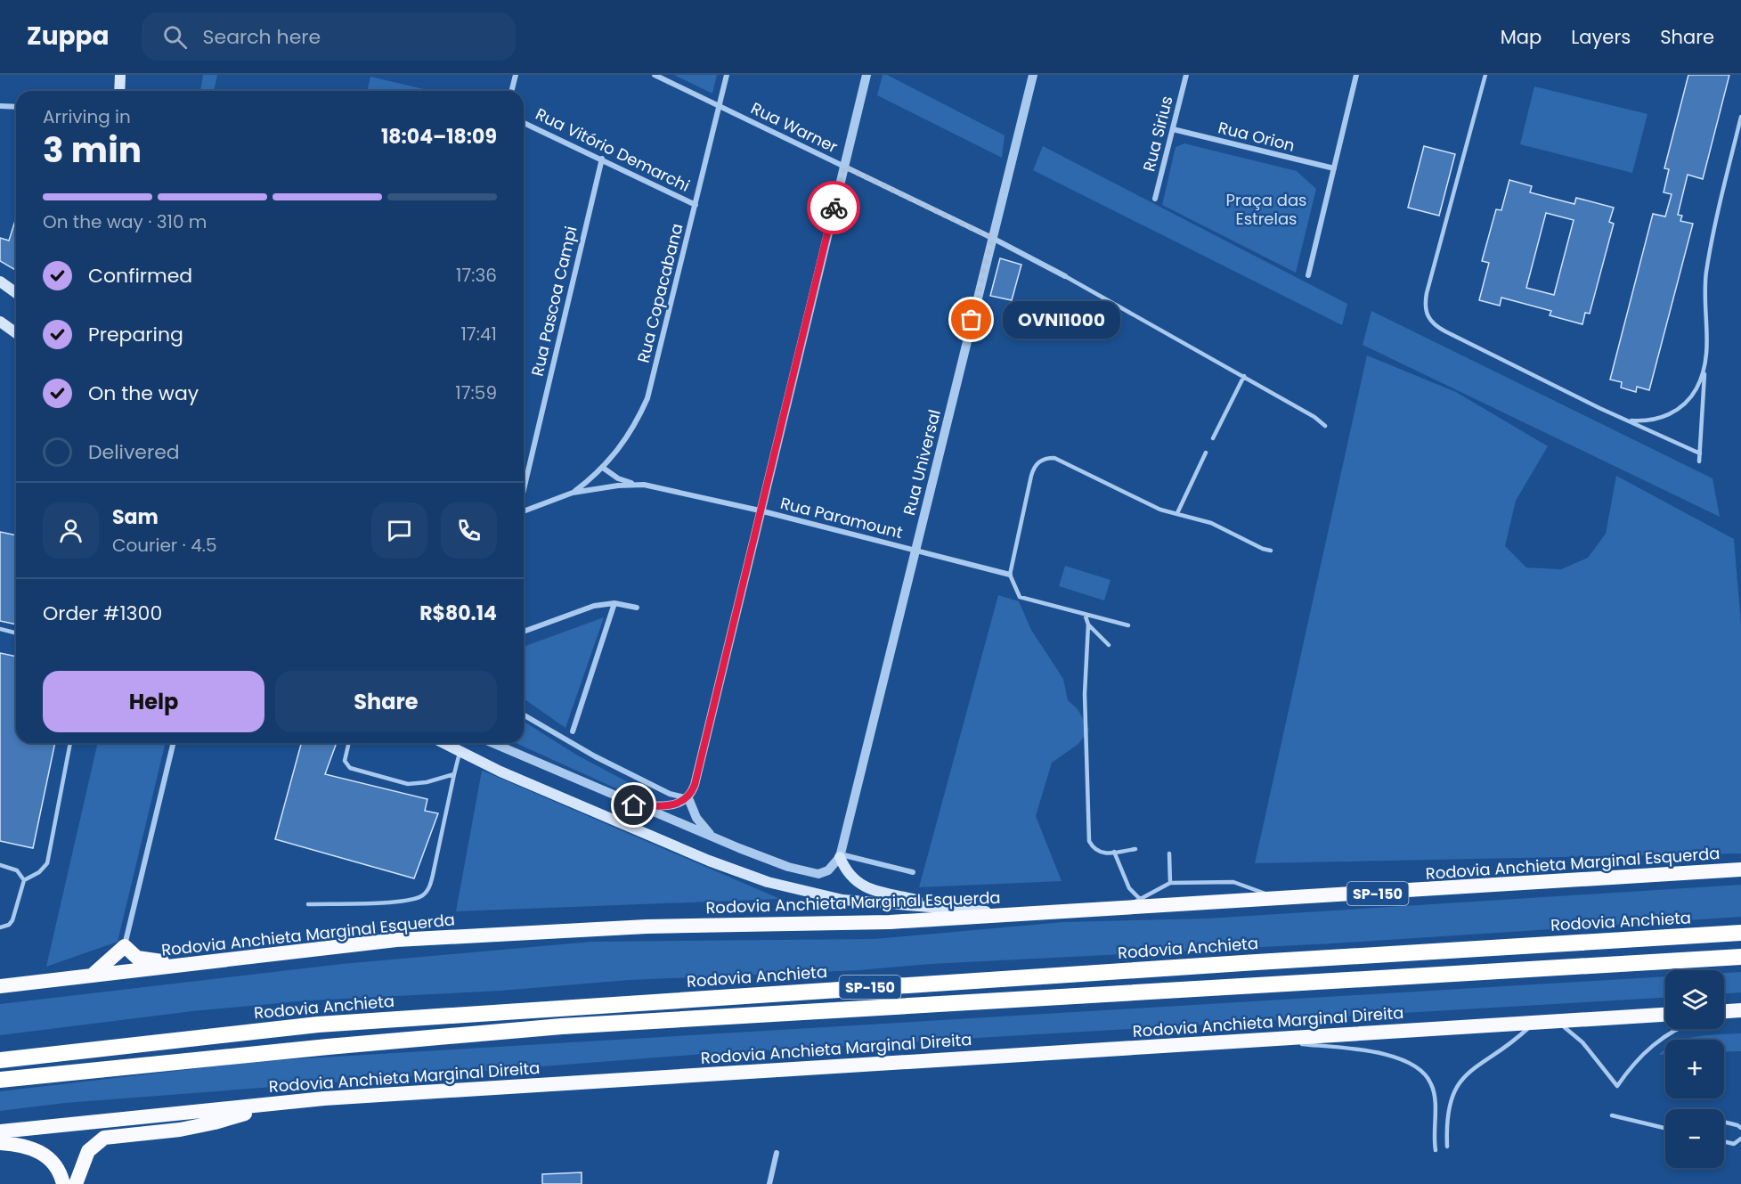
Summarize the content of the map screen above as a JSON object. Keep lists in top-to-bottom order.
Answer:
{
  "streets": {
    "highway": [
      "Rodovia Anchieta Marginal Esquerda",
      "SP-150",
      "Rodovia Anchieta",
      "Rodovia Anchieta Marginal Direita"
    ],
    "street": [
      "Rua Warner",
      "Rua Sirius",
      "Rua Orion",
      "Rua Vitório Demarchi",
      "Rua Copacabana",
      "Rua Pascoa Campi",
      "Rua Universal",
      "Rua Paramount"
    ]
  },
  "crossings": [
    ["Rua Warner", "Rua Copacabana"],
    ["Rua Warner", "Rua Universal"],
    ["Rua Sirius", "Rua Orion"],
    ["Rua Vitório Demarchi", "Rua Copacabana"],
    ["Rua Vitório Demarchi", "Rua Pascoa Campi"],
    ["Rua Copacabana", "Rua Paramount"],
    ["Rua Universal", "Rua Paramount"]
  ],
  "parks": ["Praça das Estrelas"],
  "places": ["OVNI1000"],
  "page": {
    "header": "Zuppa",
    "search": "Search here",
    "nav": ["Map", "Layers", "Share"],
    "heading": ["3 min", "Arriving in", "18:04–18:09"],
    "panel": [
      "Sam",
      "Courier · 4.5",
      "Order #1300",
      "R$80.14"
    ],
    "bar": "On the way · 310 m",
    "list": [
      ["Confirmed", "17:36"],
      ["Preparing", "17:41"],
      ["On the way", "17:59"],
      "Delivered"
    ],
    "bubble": "OVNI1000",
    "buttons": ["Help", "Share"],
    "map_buttons": ["+", "−"]
  }
}
